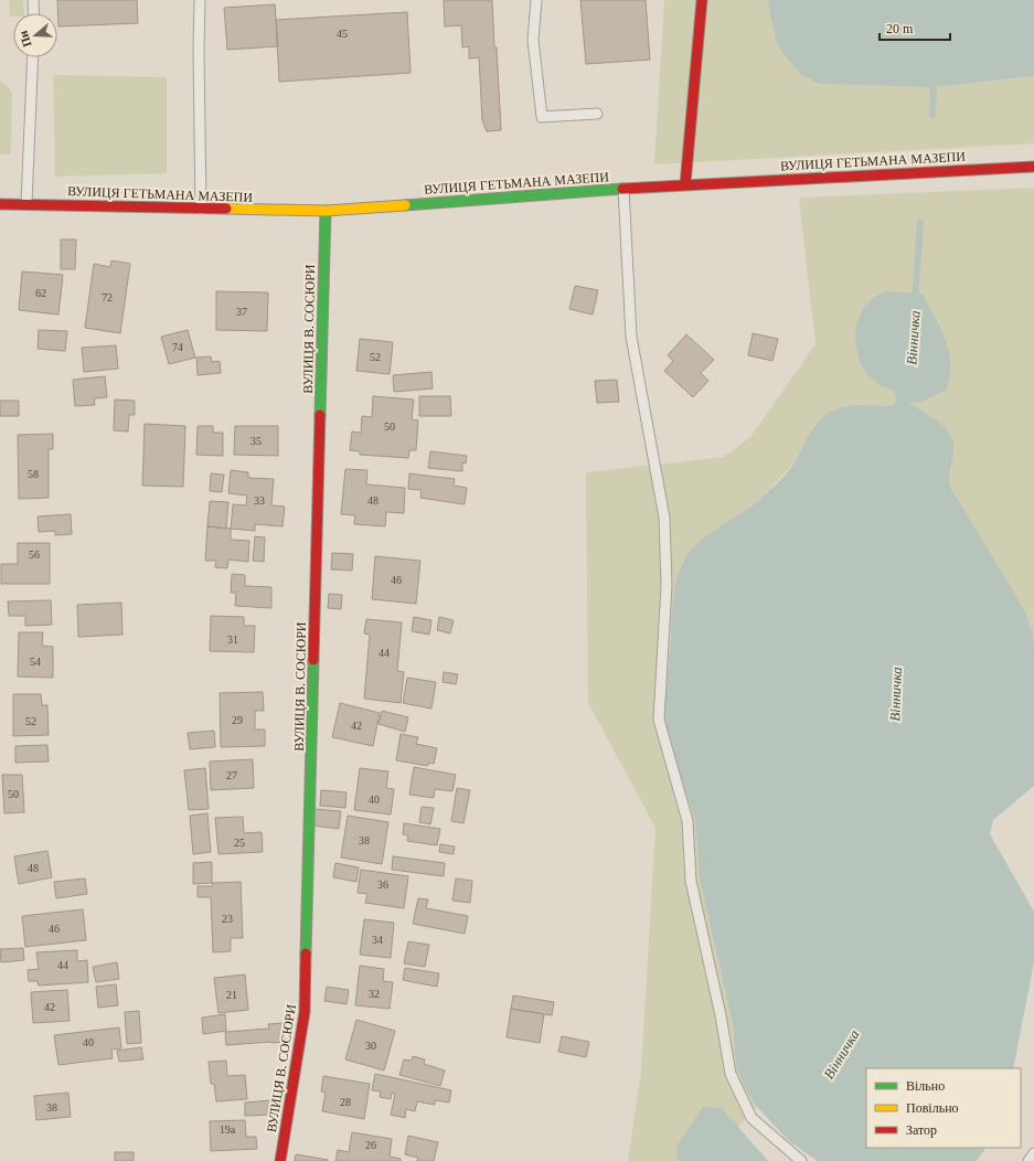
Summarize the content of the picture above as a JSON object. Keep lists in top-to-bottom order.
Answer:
{
  "streets": {
    "street": ["ВУЛИЦЯ ГЕТЬМАНА МАЗЕПИ", "ВУЛИЦЯ В. СОСЮРИ"]
  },
  "crossings": [
    ["ВУЛИЦЯ ГЕТЬМАНА МАЗЕПИ", "ВУЛИЦЯ В. СОСЮРИ"]
  ],
  "water": ["Вінничка"],
  "house_numbers": [
    "45",
    "62",
    "72",
    "37",
    "74",
    "52",
    "50",
    "35",
    "58",
    "33",
    "48",
    "56",
    "46",
    "31",
    "44",
    "54",
    "29",
    "52",
    "42",
    "27",
    "50",
    "40",
    "38",
    "25",
    "48",
    "36",
    "23",
    "46",
    "34",
    "44",
    "32",
    "21",
    "42",
    "40",
    "30",
    "28",
    "38",
    "19а",
    "26"
  ],
  "legend": ["Вільно", "Повільно", "Затор"],
  "scale_bar": "20 m",
  "north": "left"
}
